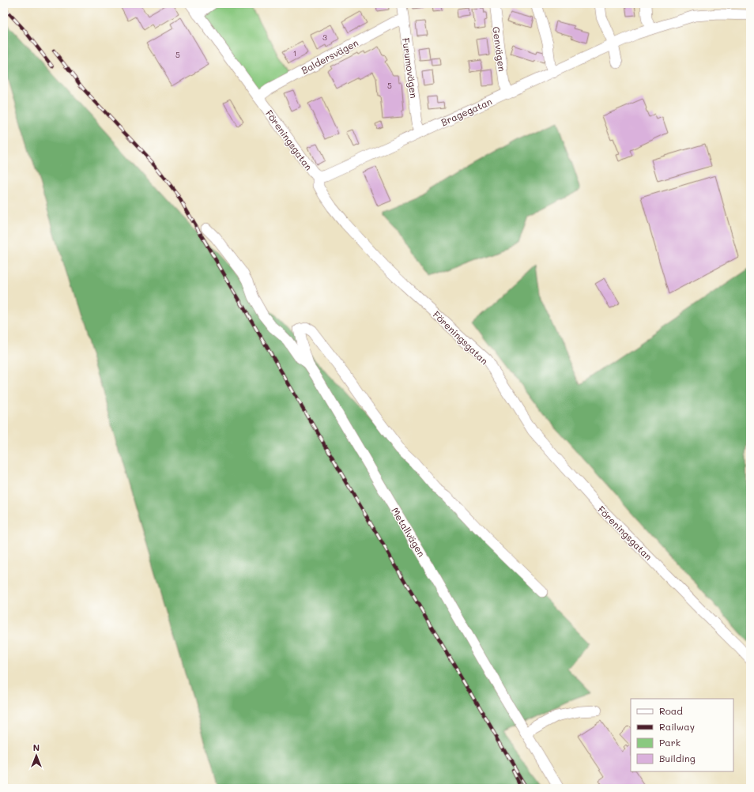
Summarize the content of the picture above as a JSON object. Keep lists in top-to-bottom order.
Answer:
{
  "streets": {
    "street": [
      "Genvägen",
      "Baldersvägen",
      "Furumovägen",
      "Bragegatan",
      "Föreningsgatan",
      "Metallvägen"
    ]
  },
  "crossings": [
    ["Genvägen", "Bragegatan"],
    ["Baldersvägen", "Furumovägen"],
    ["Baldersvägen", "Föreningsgatan"],
    ["Furumovägen", "Bragegatan"],
    ["Bragegatan", "Föreningsgatan"]
  ],
  "house_numbers": [
    "3",
    "1",
    "5",
    "5"
  ],
  "legend": [
    "Road",
    "Railway",
    "Park",
    "Building"
  ],
  "north": "top"
}
